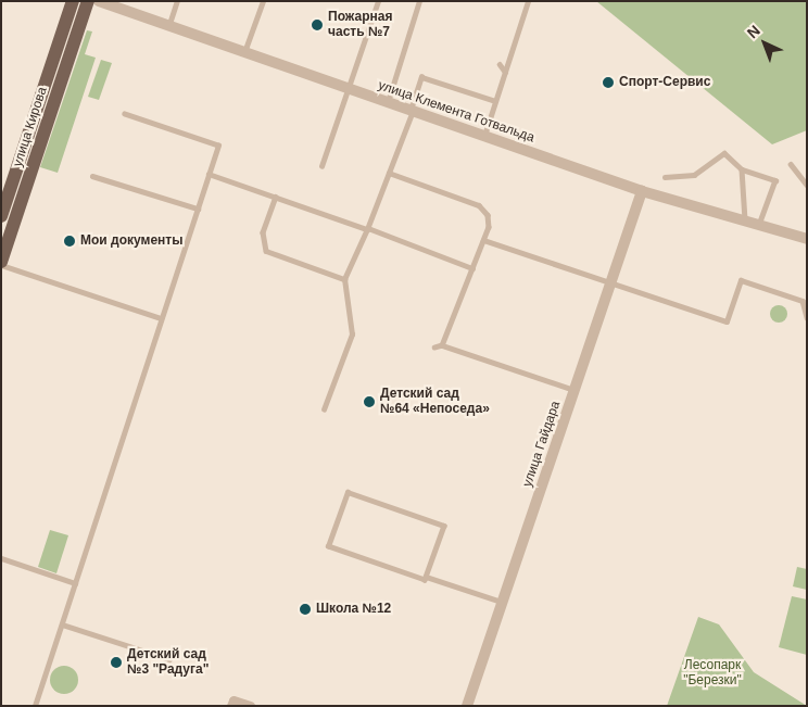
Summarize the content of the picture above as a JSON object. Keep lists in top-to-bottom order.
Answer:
{
  "streets": {
    "main road": ["улица Кирова"],
    "street": ["улица Клемента Готвальда", "улица Гайдара"]
  },
  "crossings": [
    ["улица Клемента Готвальда", "улица Гайдара"]
  ],
  "parks": ["Лесопарк \"Березки\""],
  "places": [
    "Пожарная часть №7",
    "Спорт-Сервис",
    "Мои документы",
    "Детский сад №64 «Непоседа»",
    "Школа №12",
    "Детский сад №3 \"Радуга\""
  ],
  "north": "top left"
}
